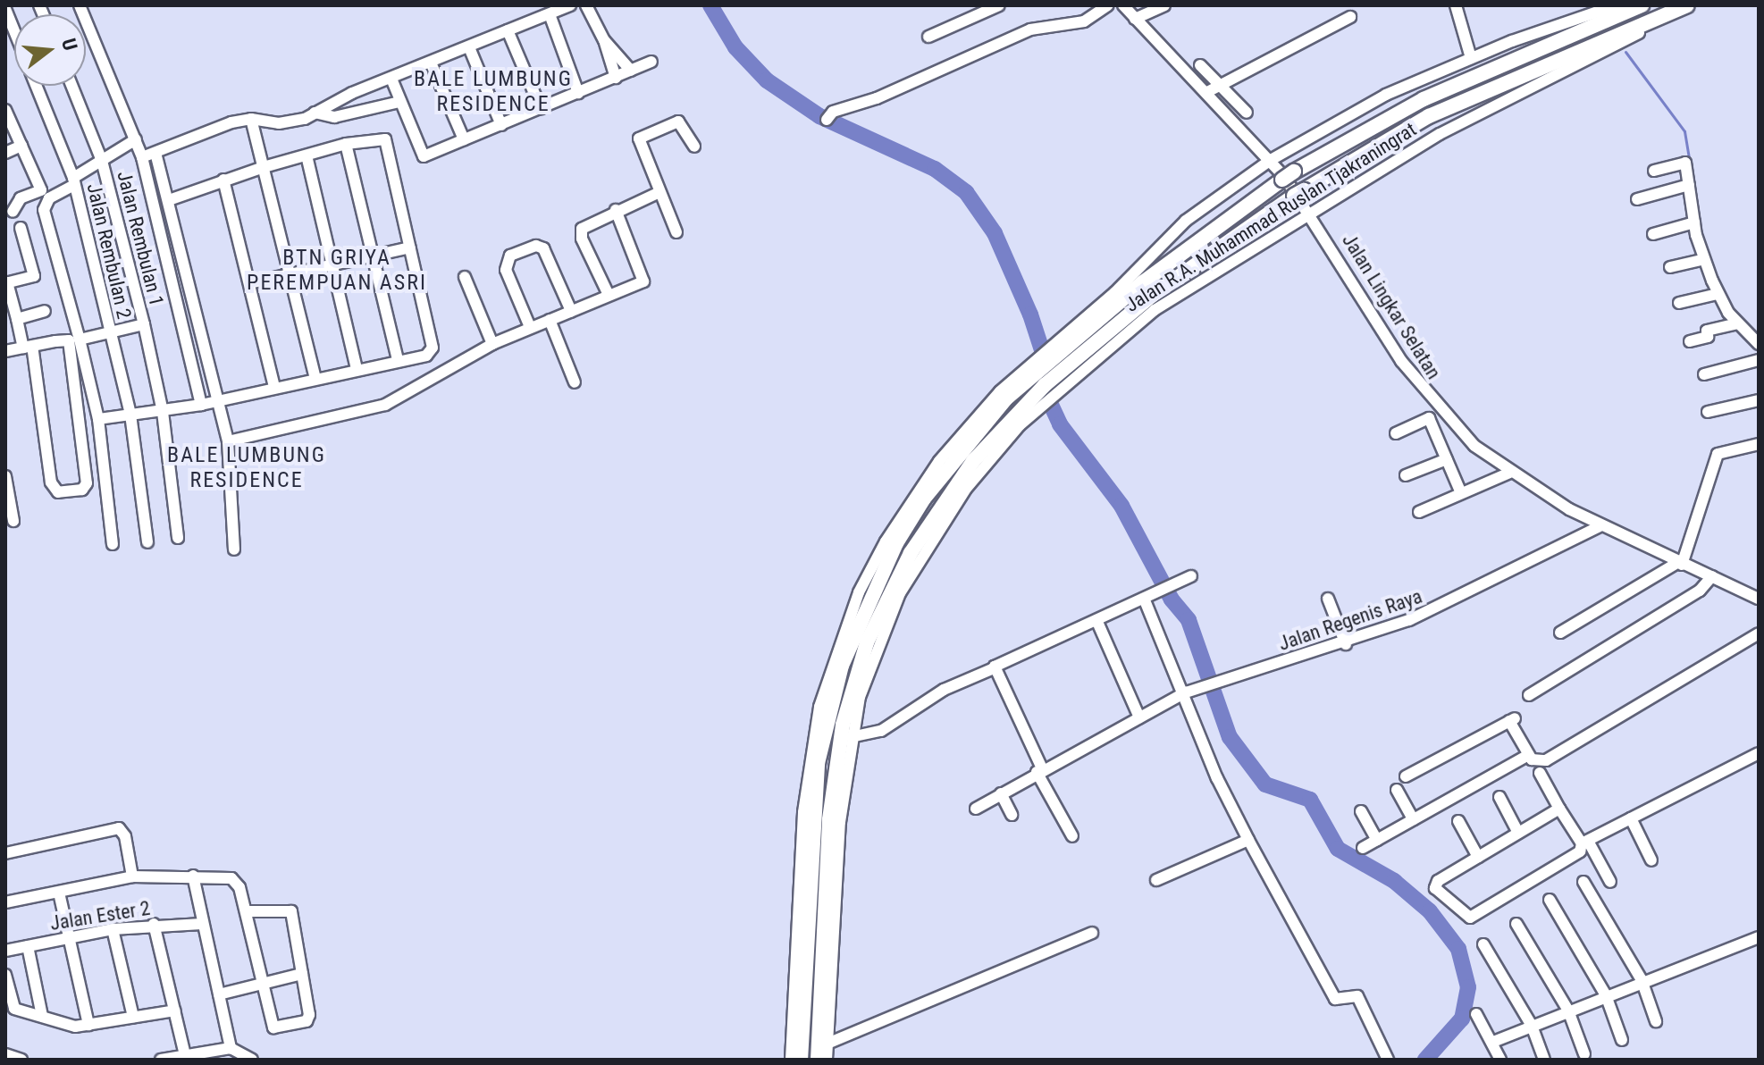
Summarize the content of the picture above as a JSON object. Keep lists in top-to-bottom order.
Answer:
{
  "streets": {
    "highway": ["Jalan R.A. Muhammad Ruslan Tjakraningrat"],
    "street": [
      "Jalan Rembulan 1",
      "Jalan Rembulan 2",
      "Jalan Lingkar Selatan",
      "Jalan Regenis Raya",
      "Jalan Ester 2"
    ]
  },
  "crossings": [
    ["Jalan R.A. Muhammad Ruslan Tjakraningrat", "Jalan Lingkar Selatan"],
    ["Jalan Lingkar Selatan", "Jalan Regenis Raya"]
  ],
  "districts": ["BALE LUMBUNG RESIDENCE", "BTN GRIYA PEREMPUAN ASRI", "BALE LUMBUNG RESIDENCE"],
  "north": "right"
}
